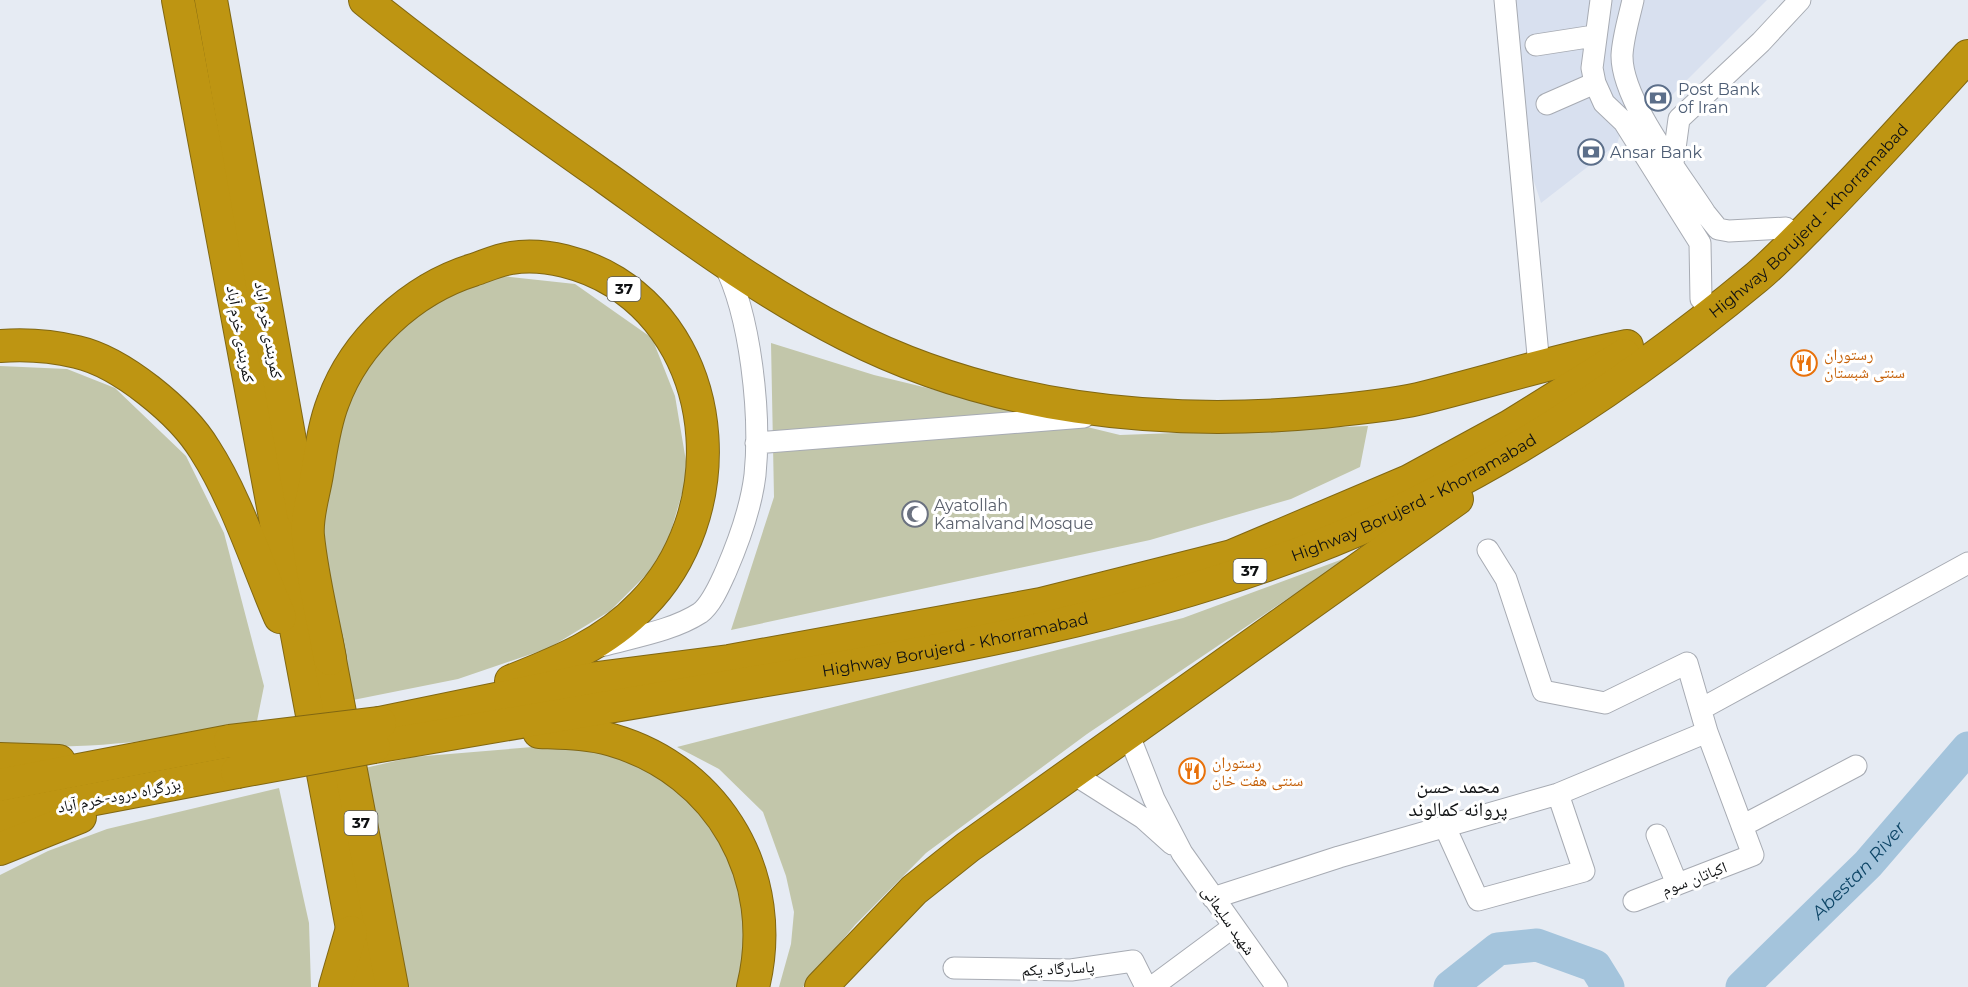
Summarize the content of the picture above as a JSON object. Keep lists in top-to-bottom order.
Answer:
{
  "streets": {
    "highway": [
      "Highway Borujerd - Khorramabad",
      "37",
      "کمربندی خرم اباد",
      "کمربندی خرم آباد",
      "بزرگراه درود-خرم آباد"
    ],
    "street": ["اکباتان سوم", "شهید سلیمانی", "پاسارگاد یکم"]
  },
  "crossings": [
    ["Highway Borujerd - Khorramabad", "37"],
    ["Highway Borujerd - Khorramabad", "بزرگراه درود-خرم آباد"],
    ["37", "کمربندی خرم اباد"],
    ["37", "کمربندی خرم آباد"],
    ["37", "بزرگراه درود-خرم آباد"],
    ["37", "شهید سلیمانی"],
    ["کمربندی خرم اباد", "کمربندی خرم آباد"]
  ],
  "districts": ["محمد حسن پروانه کمالوند"],
  "water": ["Abestan River"],
  "places": {
    "bank": ["Post Bank of Iran", "Ansar Bank"],
    "restaurant": ["رستوران سنتی شبستان", "رستوران سنتی هفت خان"],
    "mosque": ["Ayatollah Kamalvand Mosque"]
  }
}
